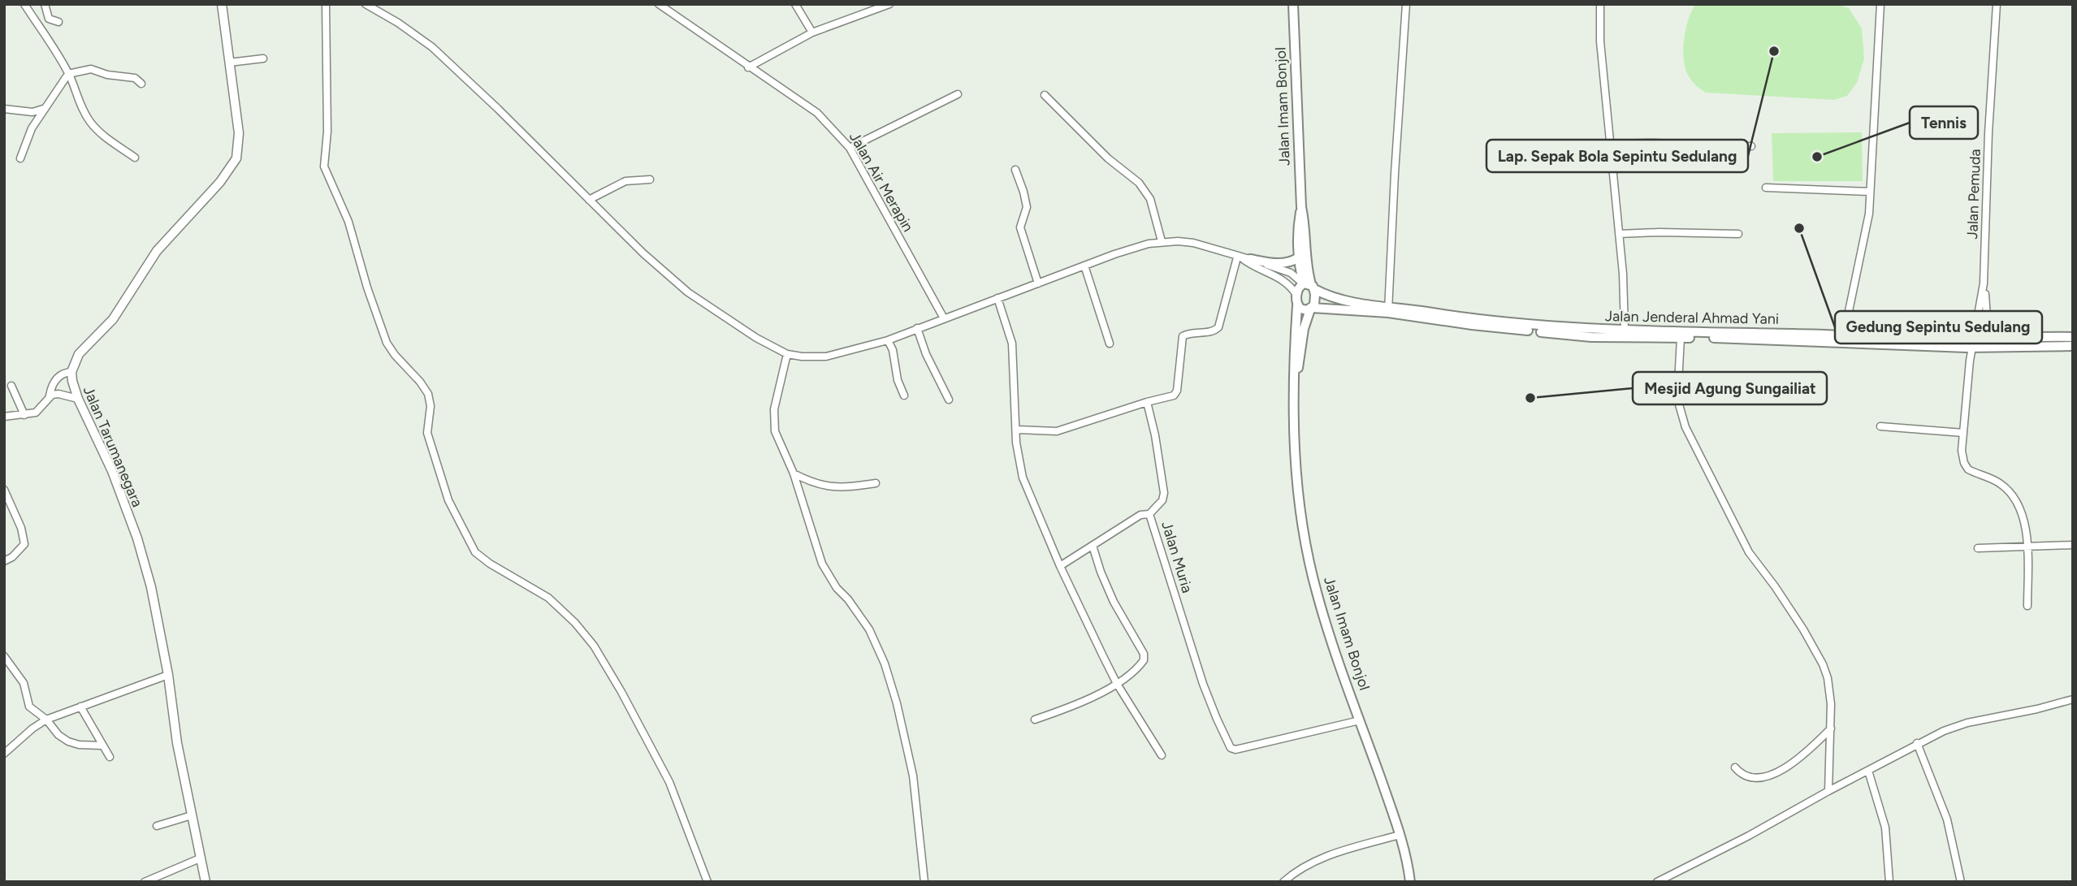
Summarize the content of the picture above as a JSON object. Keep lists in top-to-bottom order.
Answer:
{
  "streets": {
    "main road": ["Jalan Imam Bonjol", "Jalan Jenderal Ahmad Yani"],
    "street": [
      "Jalan Air Merapin",
      "Jalan Pemuda",
      "Jalan Tarumanegara",
      "Jalan Muria"
    ]
  },
  "crossings": [
    ["Jalan Imam Bonjol", "Jalan Jenderal Ahmad Yani"],
    ["Jalan Imam Bonjol", "Jalan Muria"],
    ["Jalan Pemuda", "Jalan Jenderal Ahmad Yani"]
  ],
  "places": [
    "Lap. Sepak Bola Sepintu Sedulang",
    "Tennis",
    "Gedung Sepintu Sedulang",
    "Mesjid Agung Sungailiat"
  ]
}
